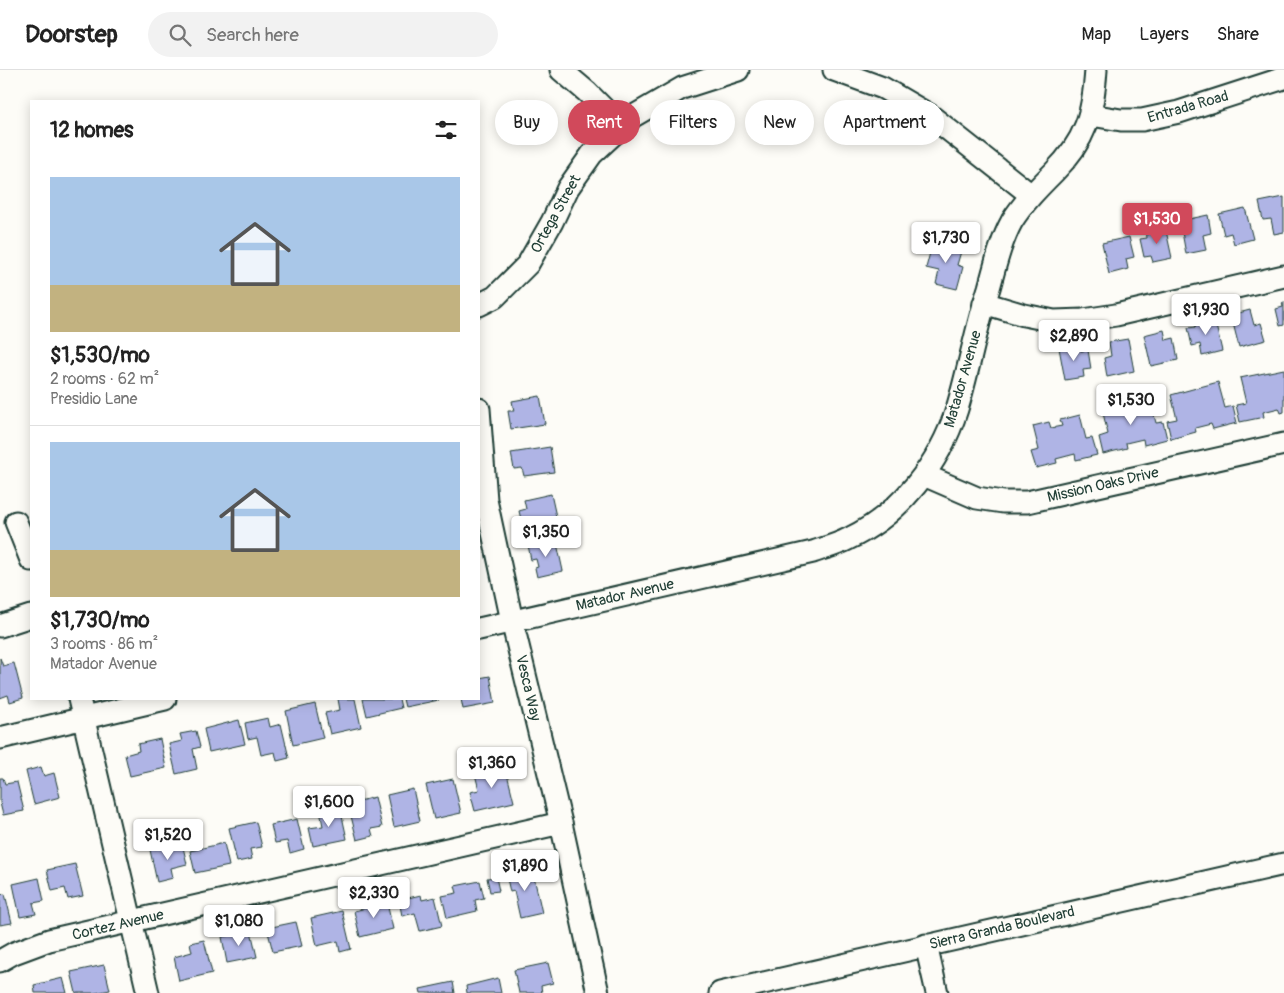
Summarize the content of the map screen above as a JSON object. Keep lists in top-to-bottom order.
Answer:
{
  "streets": {
    "street": [
      "Entrada Road",
      "Ortega Street",
      "Matador Avenue",
      "Mission Oaks Drive",
      "Vesca Way",
      "Cortez Avenue",
      "Sierra Granda Boulevard"
    ]
  },
  "crossings": [
    ["Entrada Road", "Matador Avenue"],
    ["Matador Avenue", "Mission Oaks Drive"],
    ["Matador Avenue", "Vesca Way"],
    ["Vesca Way", "Cortez Avenue"]
  ],
  "page": {
    "header": "Doorstep",
    "search": "Search here",
    "nav": ["Map", "Layers", "Share"],
    "chip": [
      "Buy",
      "Rent",
      "Filters",
      "New",
      "Apartment"
    ],
    "heading": "12 homes",
    "list": [
      {
        "name": "$1,530/mo",
        "note": "2 rooms · 62 m² · Presidio Lane"
      },
      {
        "name": "$1,730/mo",
        "note": "3 rooms · 86 m² · Matador Avenue"
      }
    ],
    "price": [
      "$1,530",
      "$1,730",
      "$1,930",
      "$2,890",
      "$1,530",
      "$1,350",
      "$1,360",
      "$1,600",
      "$1,520",
      "$1,890",
      "$2,330",
      "$1,080"
    ]
  }
}
